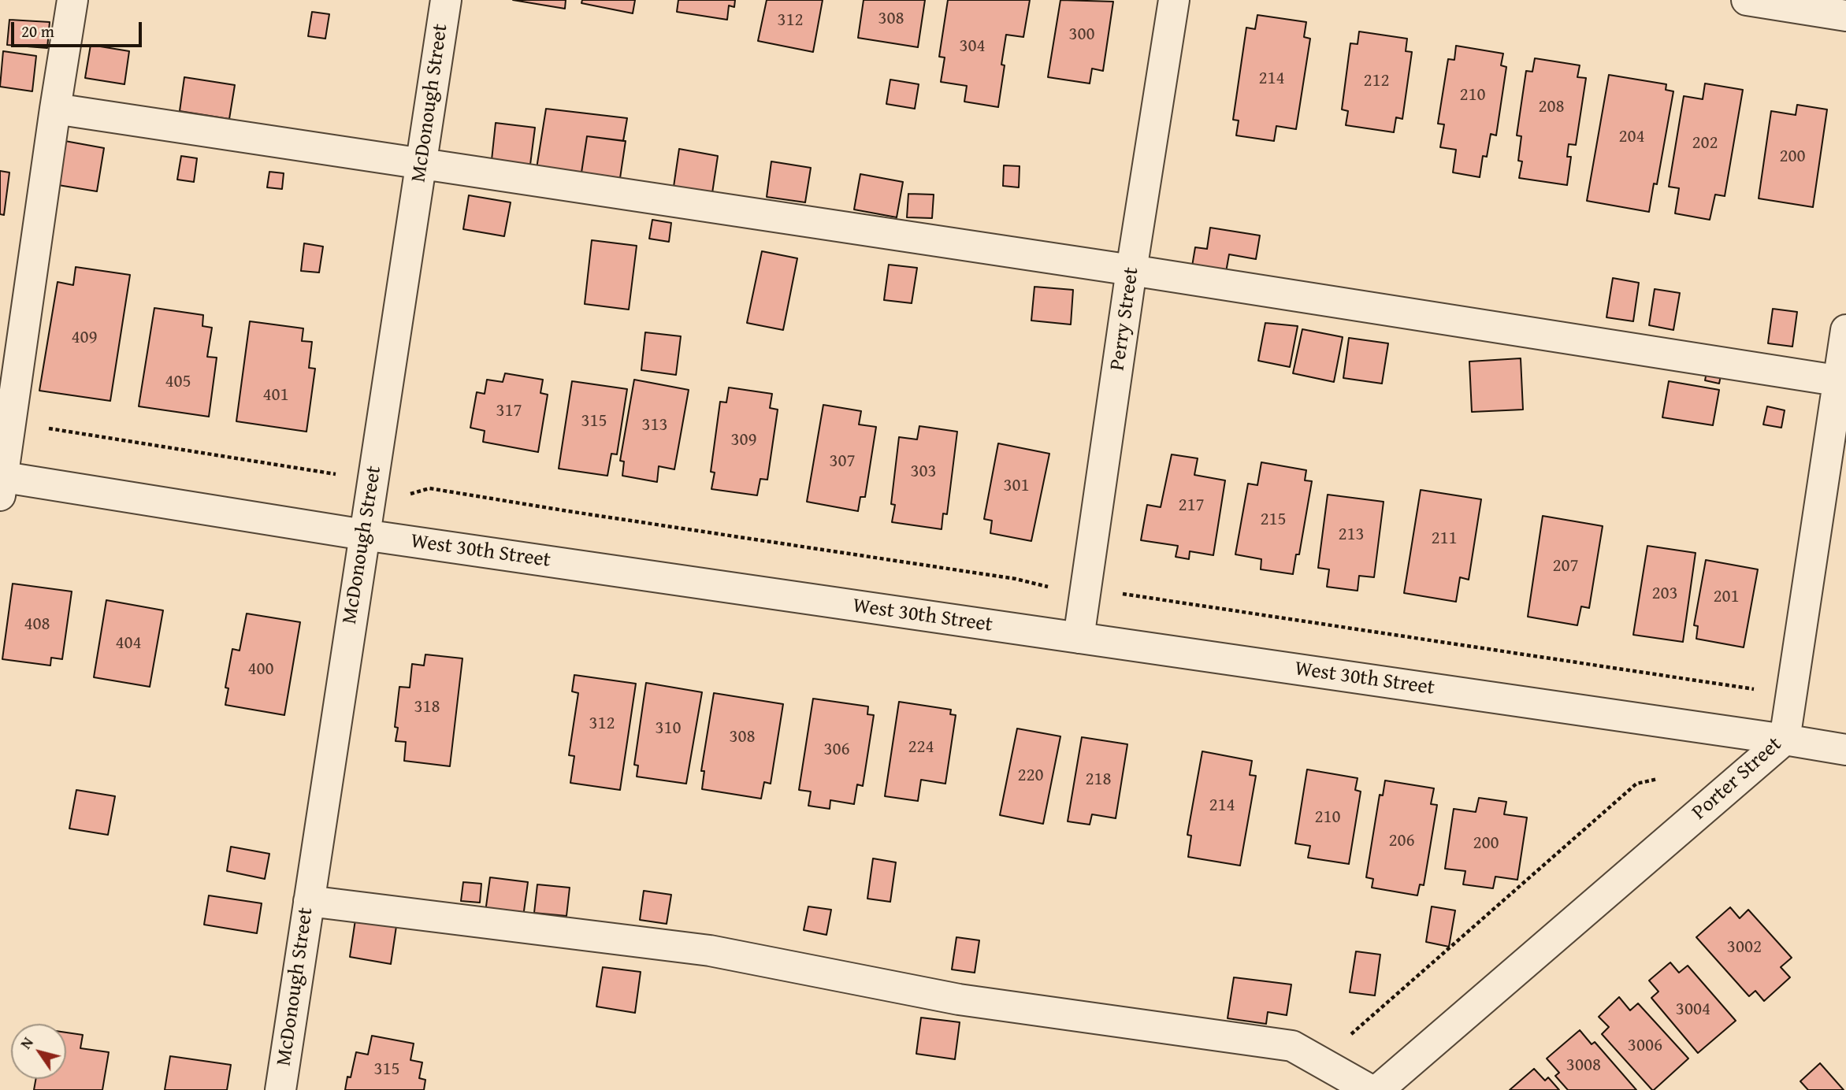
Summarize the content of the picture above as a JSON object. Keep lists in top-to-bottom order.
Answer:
{
  "streets": {
    "street": [
      "McDonough Street",
      "Perry Street",
      "West 30th Street",
      "Porter Street"
    ]
  },
  "crossings": [
    ["McDonough Street", "West 30th Street"],
    ["Perry Street", "West 30th Street"],
    ["West 30th Street", "Porter Street"]
  ],
  "house_numbers": [
    "308",
    "312",
    "300",
    "304",
    "214",
    "212",
    "210",
    "208",
    "204",
    "202",
    "200",
    "409",
    "405",
    "401",
    "317",
    "315",
    "313",
    "309",
    "307",
    "303",
    "301",
    "217",
    "215",
    "213",
    "211",
    "207",
    "203",
    "201",
    "408",
    "404",
    "400",
    "318",
    "312",
    "310",
    "308",
    "224",
    "306",
    "220",
    "218",
    "214",
    "210",
    "206",
    "200",
    "3002",
    "3004",
    "3006",
    "3008",
    "315"
  ],
  "scale_bar": "20 m",
  "north": "top left"
}
